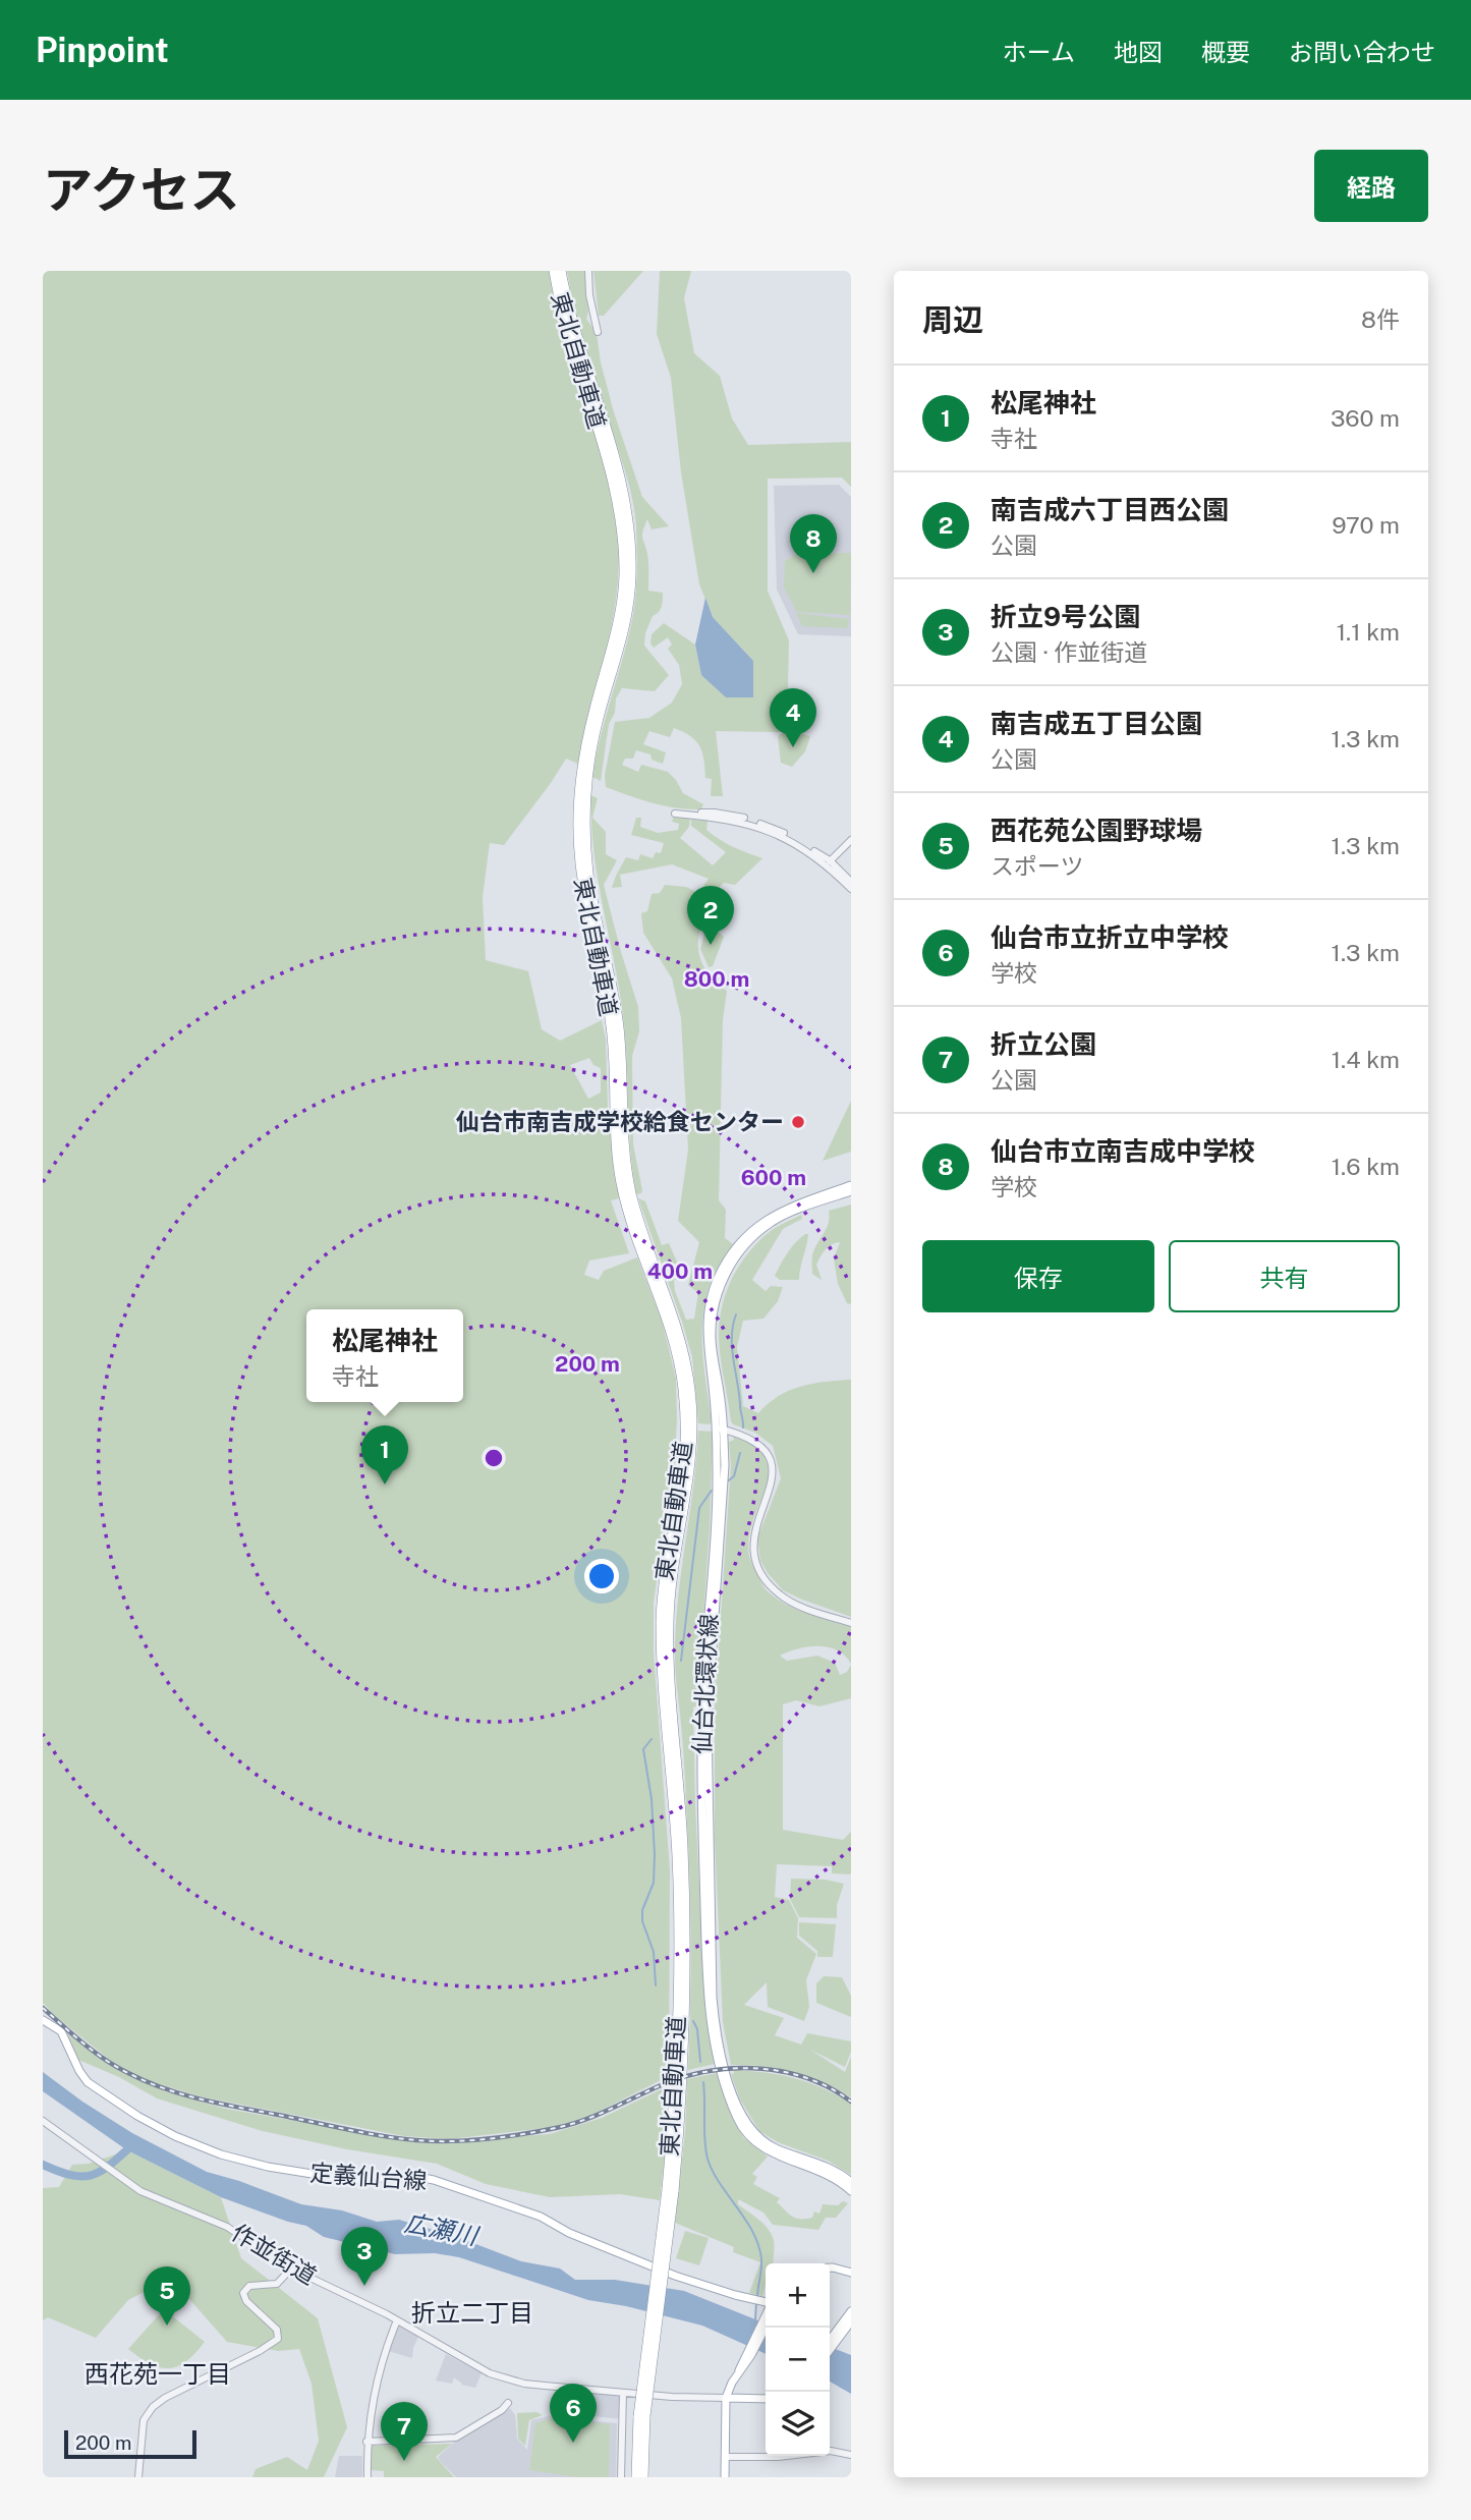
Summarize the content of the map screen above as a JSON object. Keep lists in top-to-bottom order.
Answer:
{
  "streets": {
    "highway": ["東北自動車道"],
    "main road": ["仙台北環状線", "定義仙台線"],
    "street": ["作並街道"]
  },
  "districts": ["折立二丁目", "西花苑一丁目"],
  "water": ["広瀬川"],
  "places": ["仙台市南吉成学校給食センター"],
  "scale_bar": "200 m",
  "page": {
    "header": "Pinpoint",
    "nav": [
      "ホーム",
      "地図",
      "概要",
      "お問い合わせ"
    ],
    "title": "アクセス",
    "buttons": [
      "経路",
      ["保存", "共有"]
    ],
    "heading": ["周辺", "8件"],
    "list": [
      {
        "mark": "1",
        "name": "松尾神社",
        "note": "寺社",
        "value": "360 m"
      },
      {
        "mark": "2",
        "name": "南吉成六丁目西公園",
        "note": "公園",
        "value": "970 m"
      },
      {
        "mark": "3",
        "name": "折立9号公園",
        "note": "公園 · 作並街道",
        "value": "1.1 km"
      },
      {
        "mark": "4",
        "name": "南吉成五丁目公園",
        "note": "公園",
        "value": "1.3 km"
      },
      {
        "mark": "5",
        "name": "西花苑公園野球場",
        "note": "スポーツ",
        "value": "1.3 km"
      },
      {
        "mark": "6",
        "name": "仙台市立折立中学校",
        "note": "学校",
        "value": "1.3 km"
      },
      {
        "mark": "7",
        "name": "折立公園",
        "note": "公園",
        "value": "1.4 km"
      },
      {
        "mark": "8",
        "name": "仙台市立南吉成中学校",
        "note": "学校",
        "value": "1.6 km"
      }
    ],
    "pins": [
      "8",
      "4",
      "2",
      "1",
      "3",
      "5",
      "6",
      "7"
    ],
    "popup": ["松尾神社", "寺社"],
    "map_buttons": ["+", "−"],
    "scale": "200 m"
  },
  "rings": [
    "800 m",
    "600 m",
    "400 m",
    "200 m"
  ]
}
